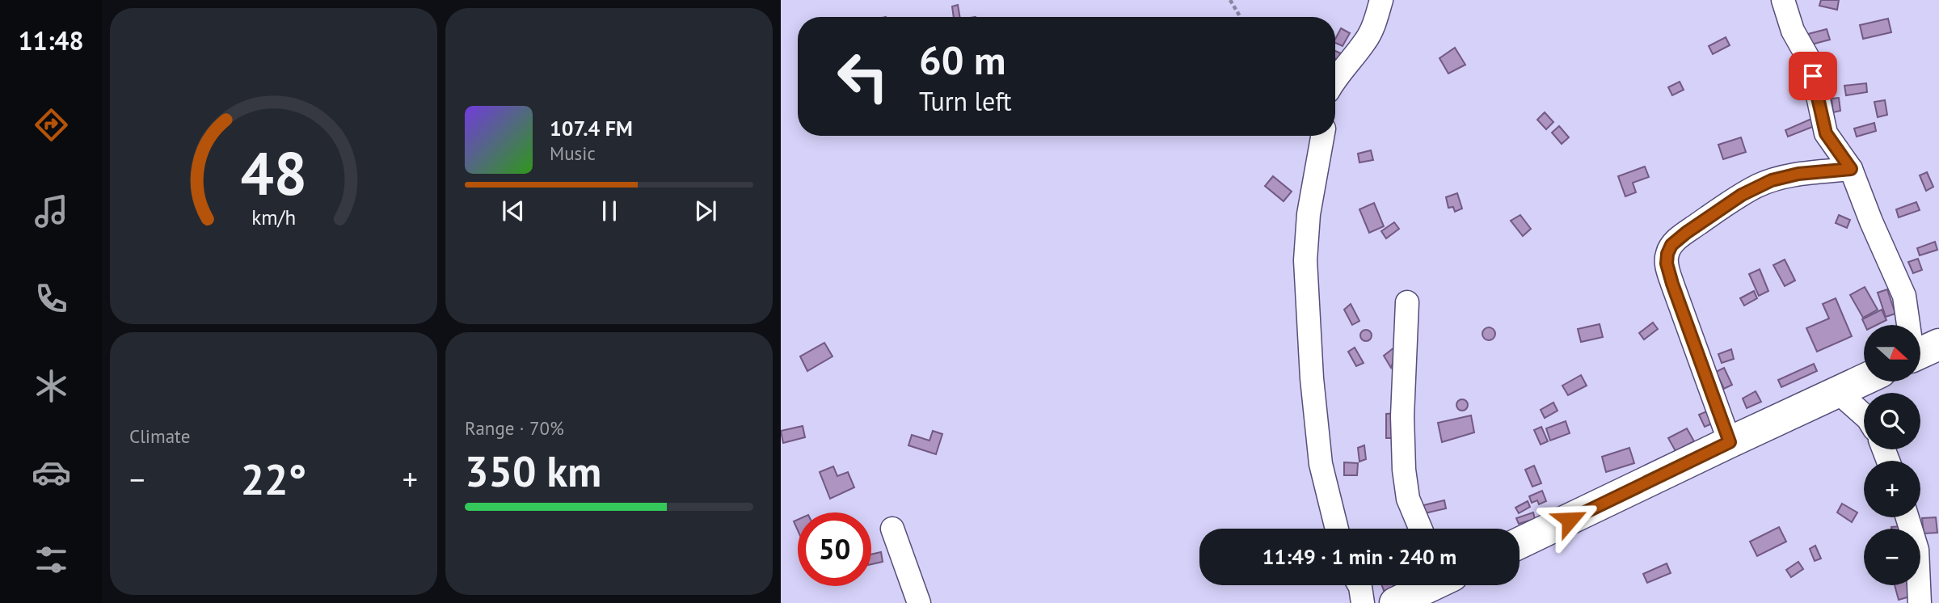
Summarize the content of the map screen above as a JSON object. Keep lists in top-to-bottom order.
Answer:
{
  "north": "right",
  "page": {
    "tabs": "11:48",
    "turn": ["60 m", "Turn left"],
    "song": ["107.4 FM", "Music"],
    "map_buttons": ["+", "−"],
    "tile": [
      "Climate",
      ["Range · 70%", "350 km"]
    ],
    "heat": ["−", "22°", "+"],
    "limit": "50",
    "trip": "11:49 · 1 min · 240 m",
    "gauge": ["48", "km/h"]
  }
}
